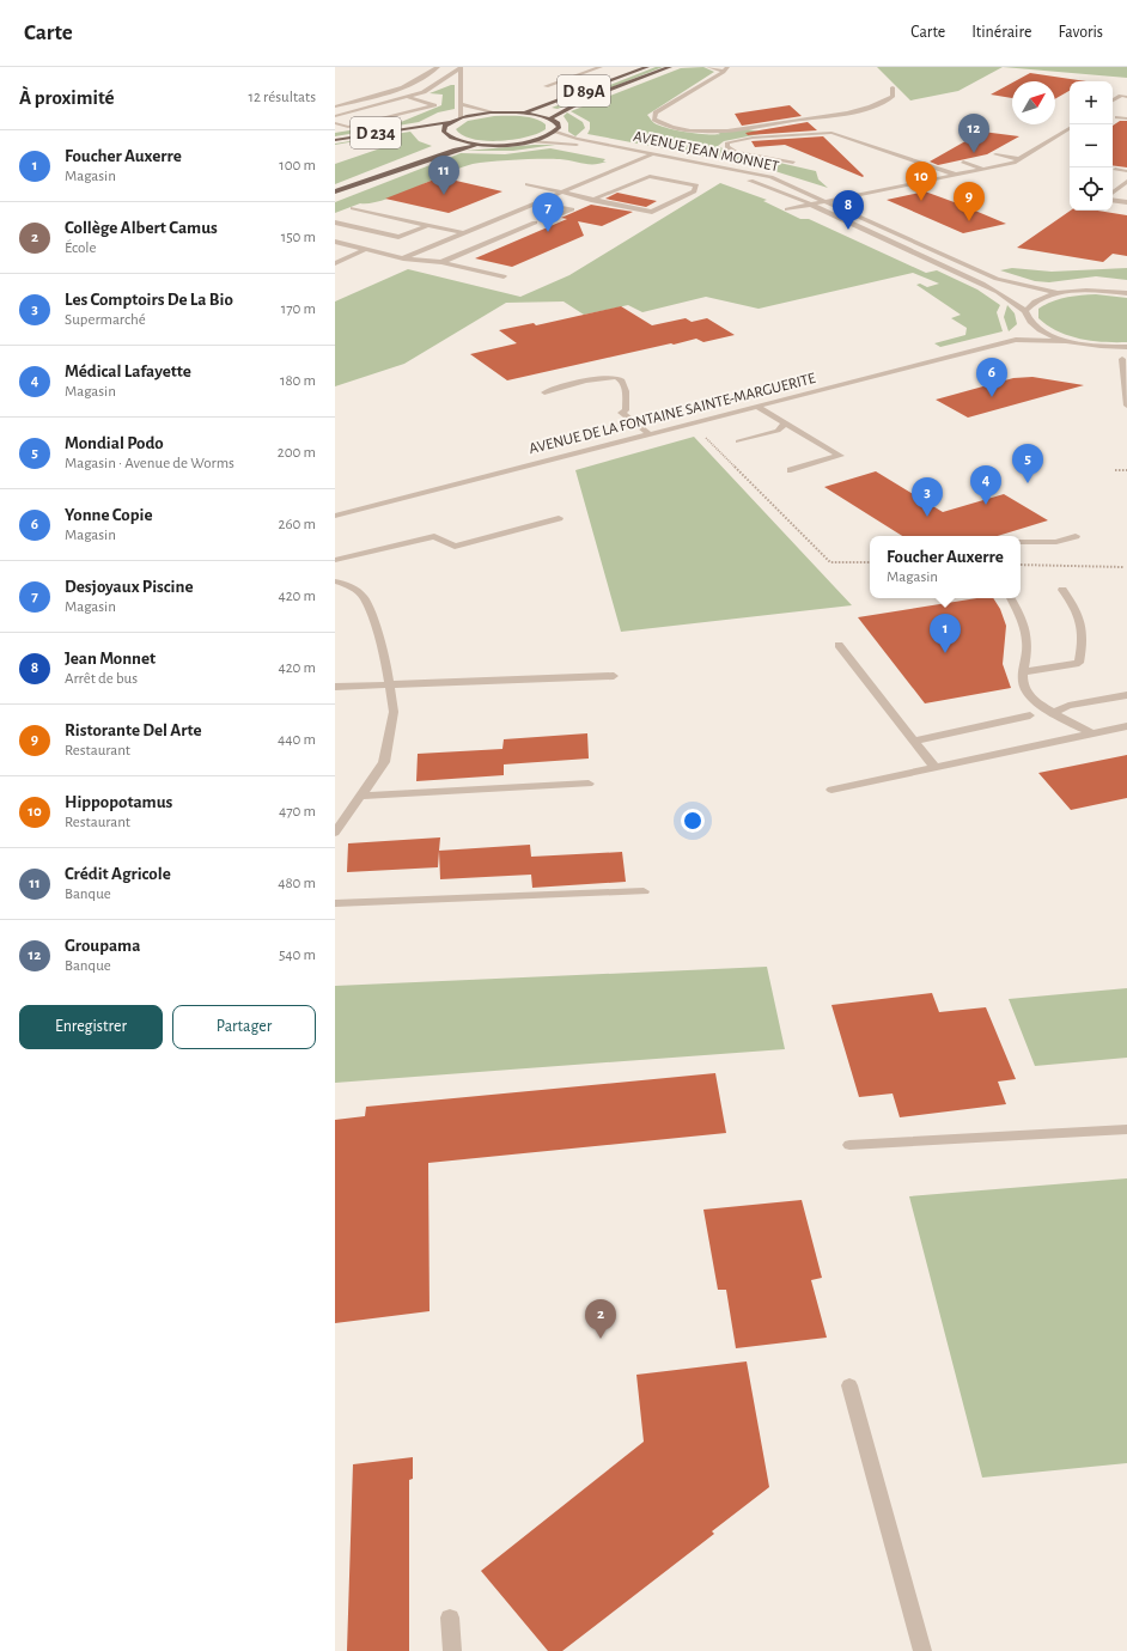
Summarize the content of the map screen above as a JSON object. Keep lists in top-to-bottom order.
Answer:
{
  "streets": {
    "main road": ["D 89A", "D 234"],
    "street": ["AVENUE JEAN MONNET", "AVENUE DE LA FONTAINE SAINTE-MARGUERITE"]
  },
  "north": "top right",
  "page": {
    "header": "Carte",
    "nav": ["Carte", "Itinéraire", "Favoris"],
    "heading": ["À proximité", "12 résultats"],
    "map_buttons": ["+", "−"],
    "pins": [
      "12",
      "11",
      "10",
      "9",
      "8",
      "7",
      "6",
      "5",
      "4",
      "3",
      "1",
      "2"
    ],
    "list": [
      {
        "mark": "1",
        "name": "Foucher Auxerre",
        "note": "Magasin",
        "value": "100 m"
      },
      {
        "mark": "2",
        "name": "Collège Albert Camus",
        "note": "École",
        "value": "150 m"
      },
      {
        "mark": "3",
        "name": "Les Comptoirs De La Bio",
        "note": "Supermarché",
        "value": "170 m"
      },
      {
        "mark": "4",
        "name": "Médical Lafayette",
        "note": "Magasin",
        "value": "180 m"
      },
      {
        "mark": "5",
        "name": "Mondial Podo",
        "note": "Magasin · Avenue de Worms",
        "value": "200 m"
      },
      {
        "mark": "6",
        "name": "Yonne Copie",
        "note": "Magasin",
        "value": "260 m"
      },
      {
        "mark": "7",
        "name": "Desjoyaux Piscine",
        "note": "Magasin",
        "value": "420 m"
      },
      {
        "mark": "8",
        "name": "Jean Monnet",
        "note": "Arrêt de bus",
        "value": "420 m"
      },
      {
        "mark": "9",
        "name": "Ristorante Del Arte",
        "note": "Restaurant",
        "value": "440 m"
      },
      {
        "mark": "10",
        "name": "Hippopotamus",
        "note": "Restaurant",
        "value": "470 m"
      },
      {
        "mark": "11",
        "name": "Crédit Agricole",
        "note": "Banque",
        "value": "480 m"
      },
      {
        "mark": "12",
        "name": "Groupama",
        "note": "Banque",
        "value": "540 m"
      }
    ],
    "popup": ["Foucher Auxerre", "Magasin"],
    "buttons": ["Enregistrer", "Partager"]
  }
}
